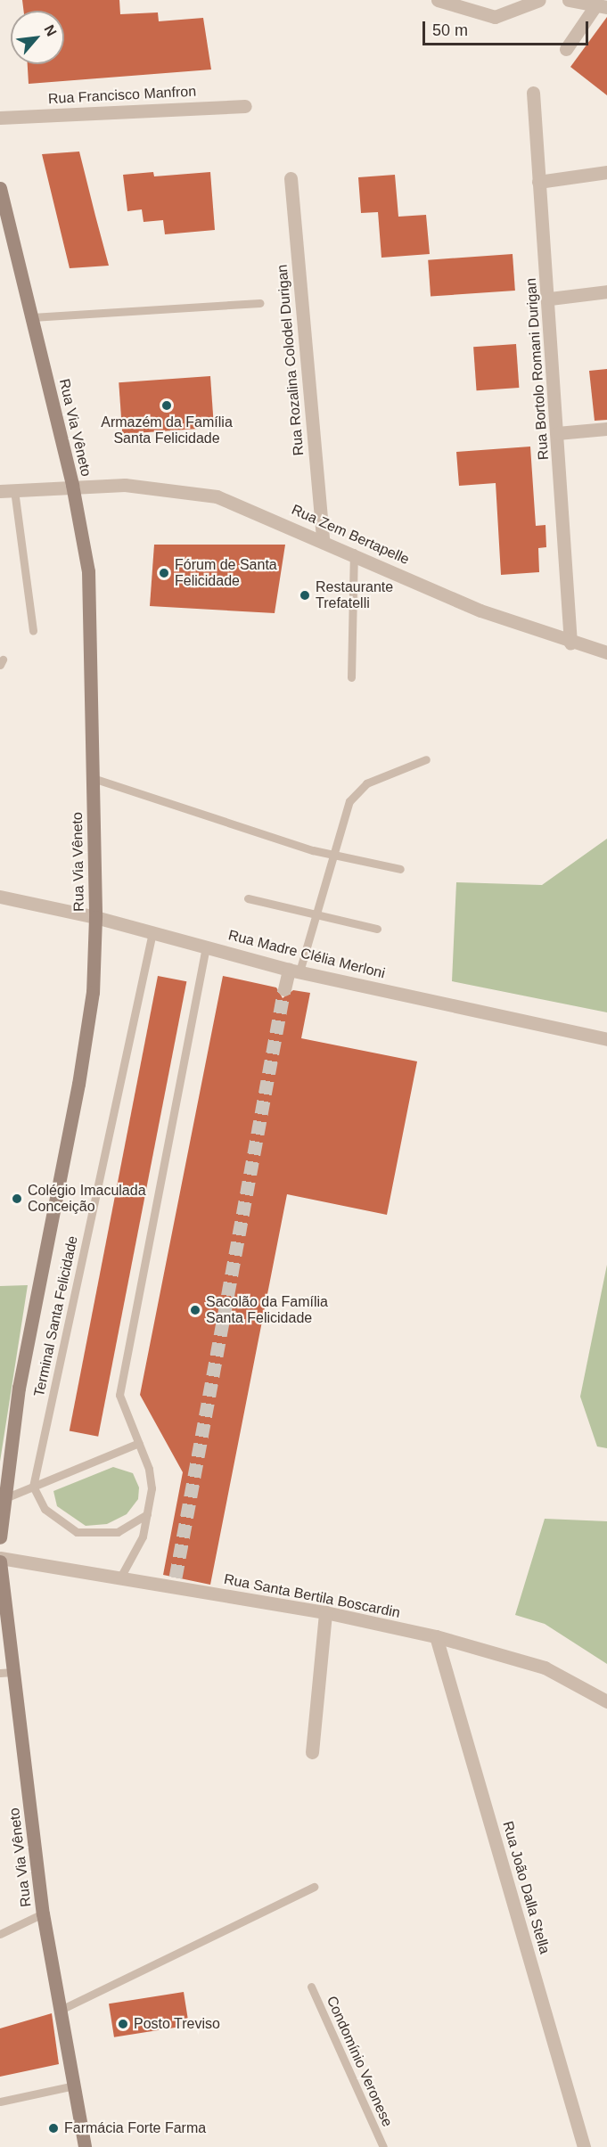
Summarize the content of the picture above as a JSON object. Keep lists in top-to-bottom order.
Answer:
{
  "streets": {
    "main road": ["Rua Via Vêneto"],
    "street": [
      "Rua Francisco Manfron",
      "Rua Rozalina Colodel Durigan",
      "Rua Bortolo Romani Durigan",
      "Rua Zem Bertapelle",
      "Rua Madre Clélia Merloni",
      "Rua Santa Bertila Boscardin",
      "Rua João Dalla Stella"
    ],
    "lane": ["Terminal Santa Felicidade", "Condomínio Veronese"]
  },
  "crossings": [
    ["Rua Rozalina Colodel Durigan", "Rua Zem Bertapelle"],
    ["Rua Bortolo Romani Durigan", "Rua Zem Bertapelle"],
    ["Rua Via Vêneto", "Rua Zem Bertapelle"],
    ["Rua Via Vêneto", "Rua Madre Clélia Merloni"],
    ["Rua Madre Clélia Merloni", "Terminal Santa Felicidade"],
    ["Rua Santa Bertila Boscardin", "Rua João Dalla Stella"]
  ],
  "places": [
    "Armazém da Família Santa Felicidade",
    "Fórum de Santa Felicidade",
    "Restaurante Trefatelli",
    "Colégio Imaculada Conceição",
    "Sacolão da Família Santa Felicidade",
    "Posto Treviso",
    "Farmácia Forte Farma"
  ],
  "scale_bar": "50 m",
  "north": "top right"
}
